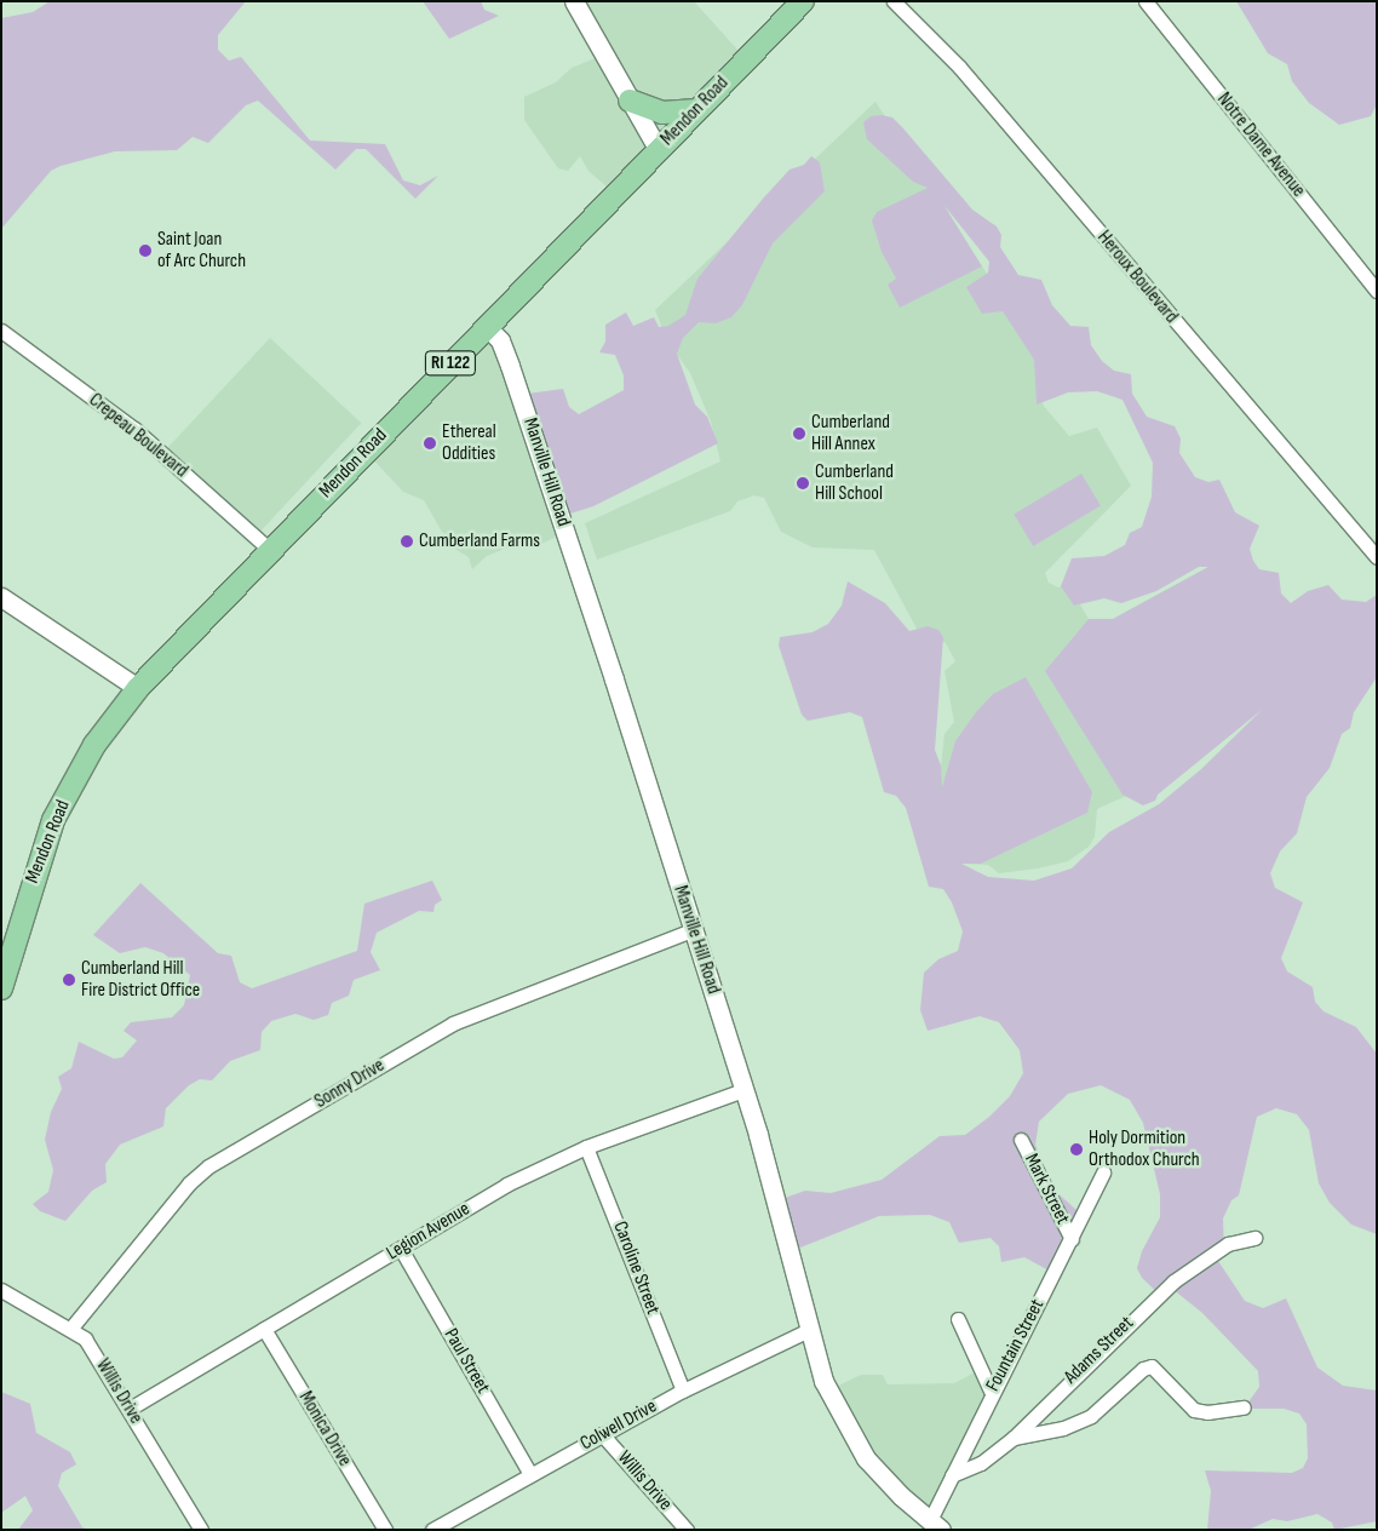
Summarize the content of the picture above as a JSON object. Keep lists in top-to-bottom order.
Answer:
{
  "streets": {
    "main road": ["Mendon Road", "RI 122", "Manville Hill Road"],
    "street": [
      "Notre Dame Avenue",
      "Heroux Boulevard",
      "Crepeau Boulevard",
      "Sonny Drive",
      "Mark Street",
      "Legion Avenue",
      "Caroline Street",
      "Fountain Street",
      "Adams Street",
      "Paul Street",
      "Willis Drive",
      "Colwell Drive",
      "Monica Drive"
    ]
  },
  "crossings": [
    ["Mendon Road", "Crepeau Boulevard"],
    ["Mendon Road", "Manville Hill Road"],
    ["Manville Hill Road", "Sonny Drive"],
    ["Manville Hill Road", "Legion Avenue"],
    ["Manville Hill Road", "Fountain Street"],
    ["Manville Hill Road", "Colwell Drive"],
    ["Sonny Drive", "Willis Drive"],
    ["Mark Street", "Fountain Street"],
    ["Legion Avenue", "Caroline Street"],
    ["Legion Avenue", "Paul Street"],
    ["Legion Avenue", "Willis Drive"],
    ["Legion Avenue", "Monica Drive"],
    ["Caroline Street", "Colwell Drive"],
    ["Fountain Street", "Adams Street"],
    ["Paul Street", "Colwell Drive"],
    ["Willis Drive", "Colwell Drive"]
  ],
  "places": [
    "Saint Joan of Arc Church",
    "Cumberland Hill Annex",
    "Ethereal Oddities",
    "Cumberland Hill School",
    "Cumberland Farms",
    "Cumberland Hill Fire District Office",
    "Holy Dormition Orthodox Church"
  ]
}
